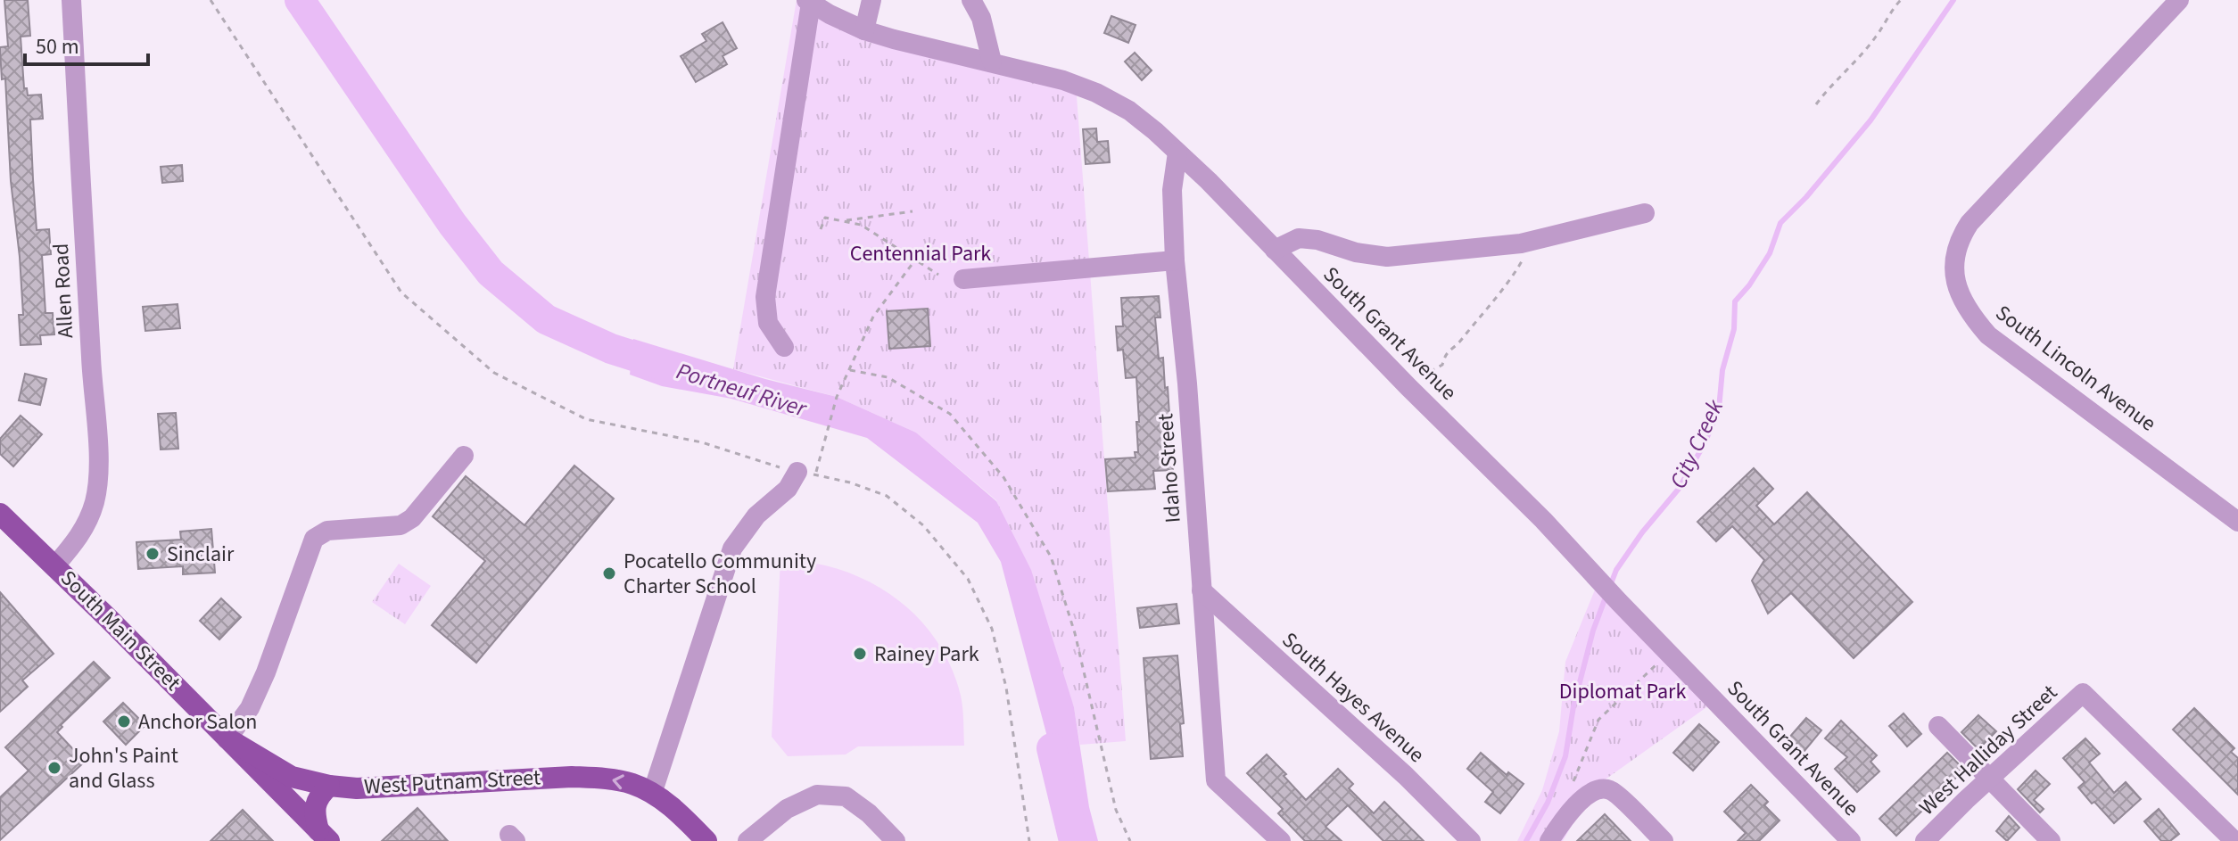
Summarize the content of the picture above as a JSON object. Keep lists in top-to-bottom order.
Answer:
{
  "streets": {
    "main road": ["South Main Street", "West Putnam Street"],
    "street": [
      "Allen Road",
      "South Grant Avenue",
      "South Lincoln Avenue",
      "Idaho Street",
      "South Hayes Avenue",
      "West Halliday Street"
    ]
  },
  "crossings": [
    ["Allen Road", "South Main Street"],
    ["South Grant Avenue", "Idaho Street"],
    ["Idaho Street", "South Hayes Avenue"],
    ["South Main Street", "West Putnam Street"]
  ],
  "one_way": ["West Putnam Street"],
  "water": ["Portneuf River", "City Creek"],
  "parks": ["Centennial Park", "Diplomat Park"],
  "places": [
    "Sinclair",
    "Pocatello Community Charter School",
    "Rainey Park",
    "Anchor Salon",
    "John's Paint and Glass"
  ],
  "scale_bar": "50 m"
}
